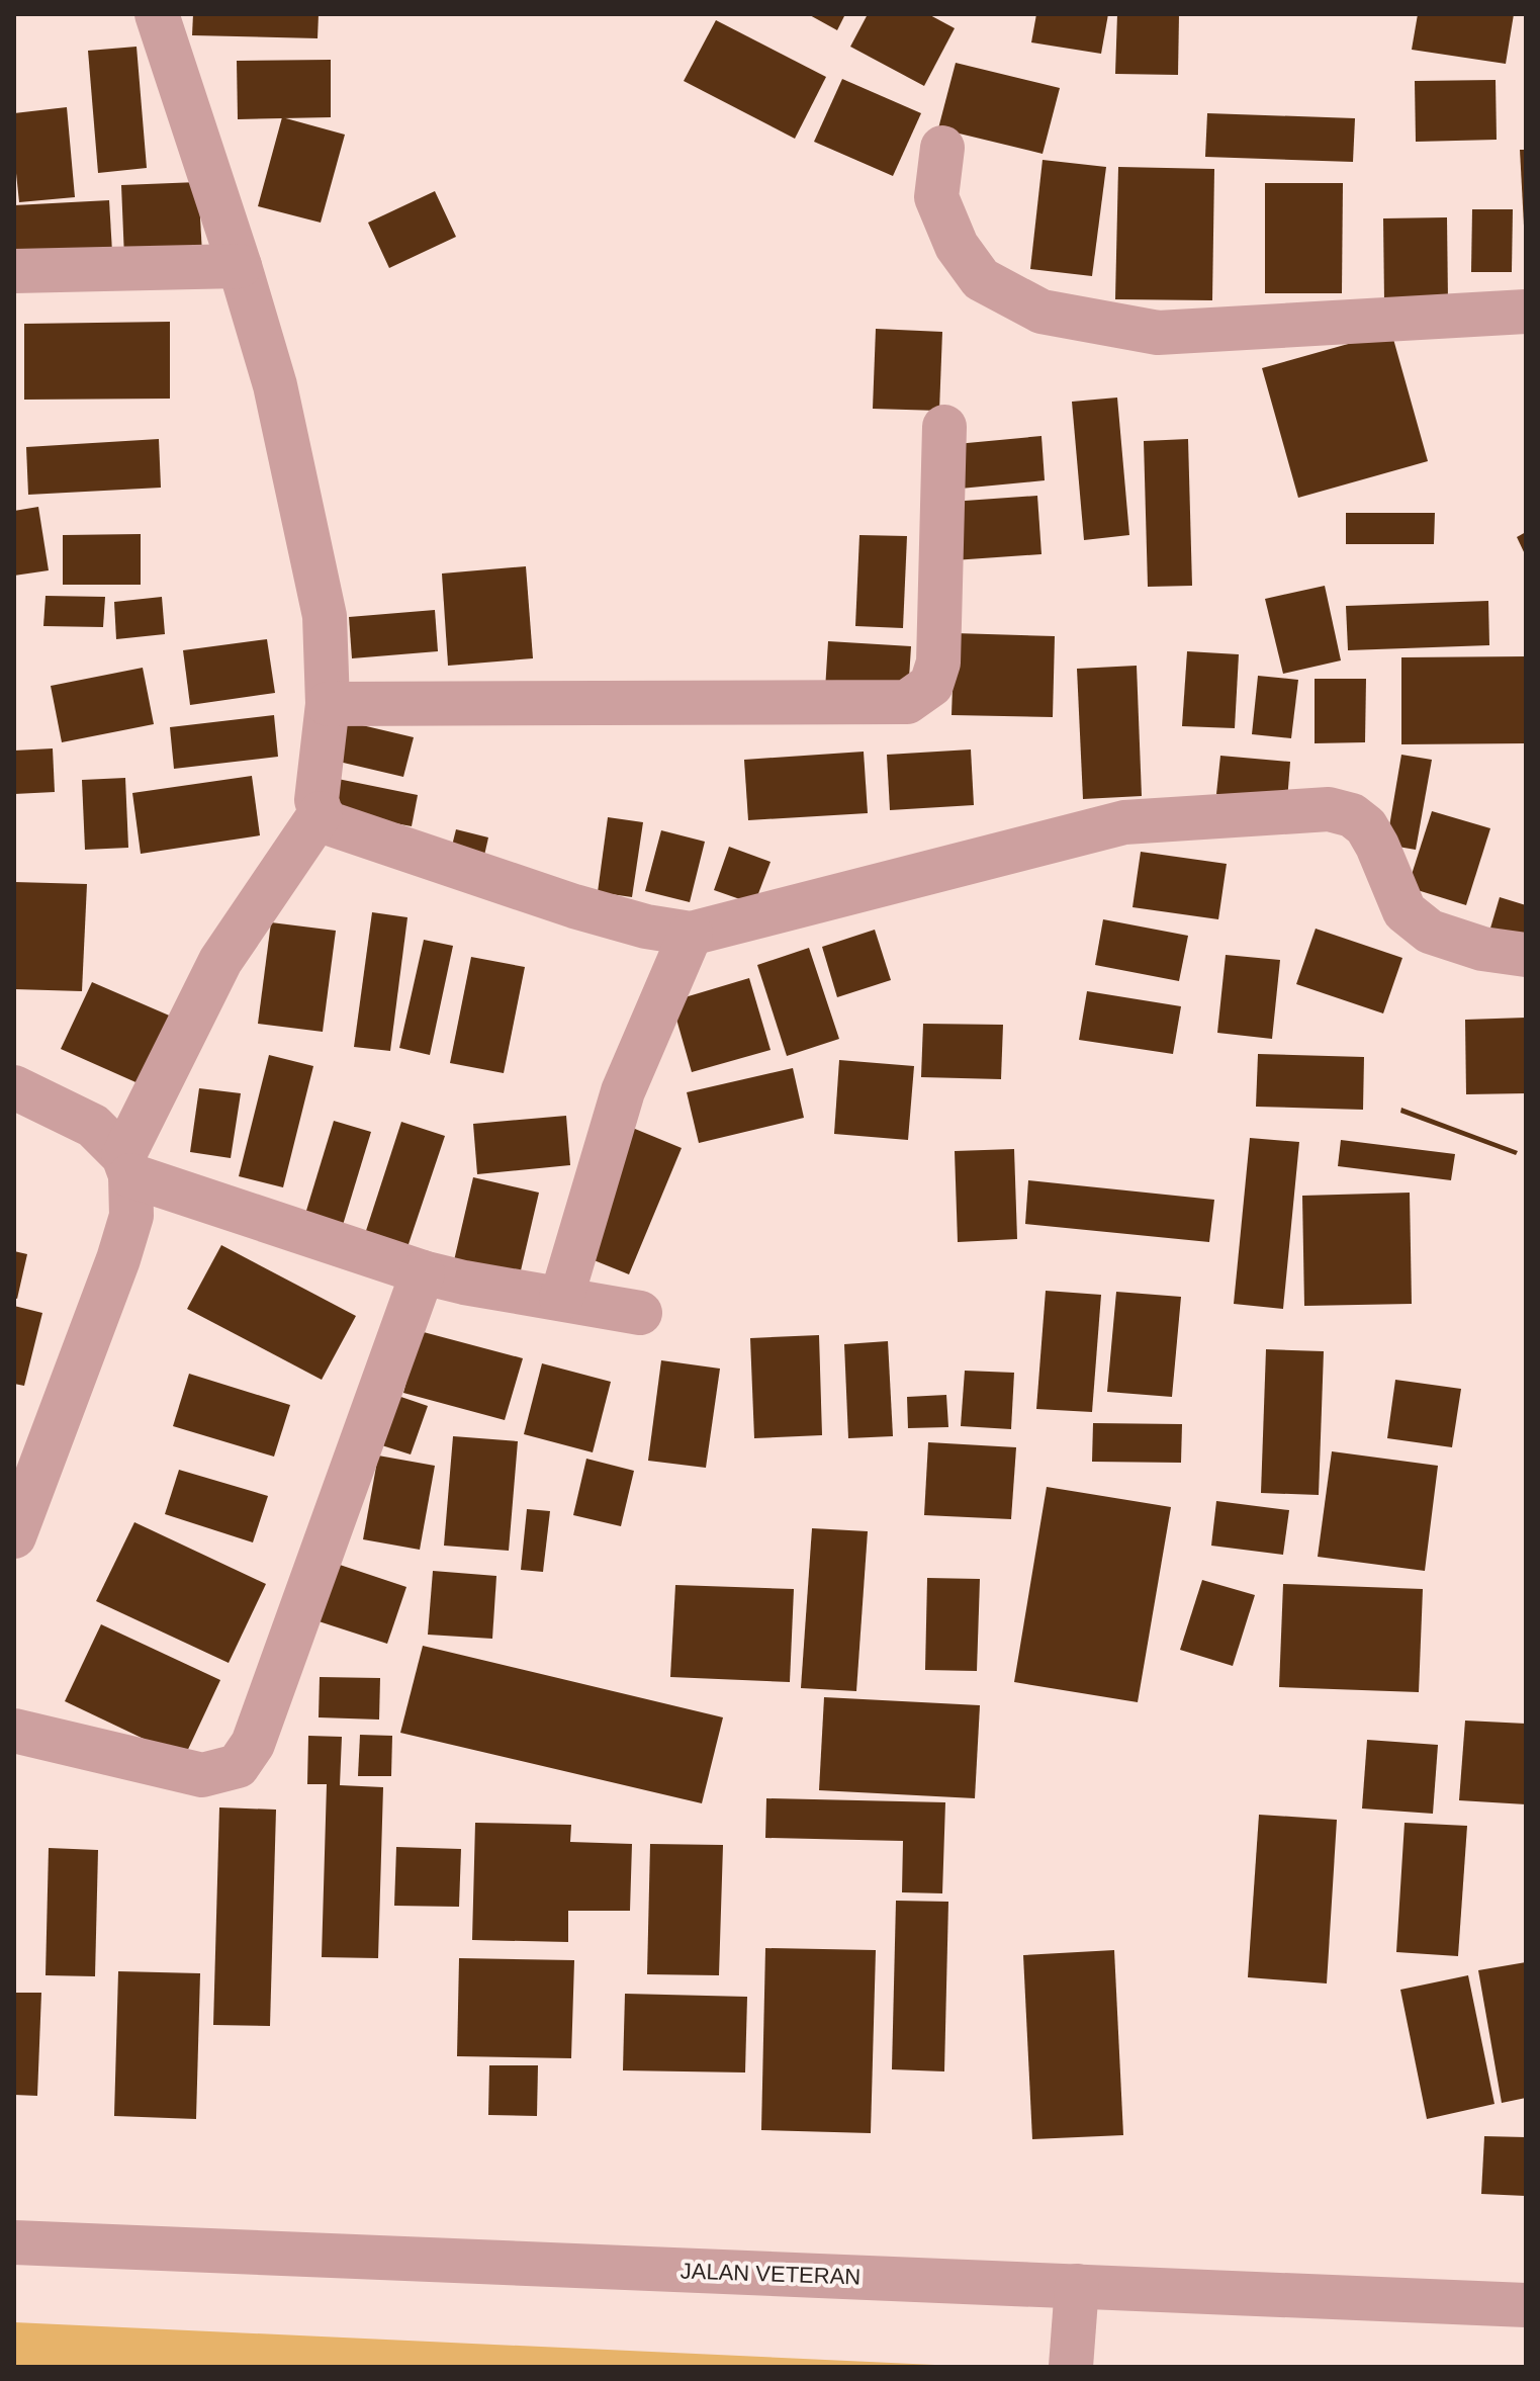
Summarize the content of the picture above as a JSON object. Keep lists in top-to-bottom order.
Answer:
{
  "streets": {
    "street": ["JALAN VETERAN"]
  }
}
